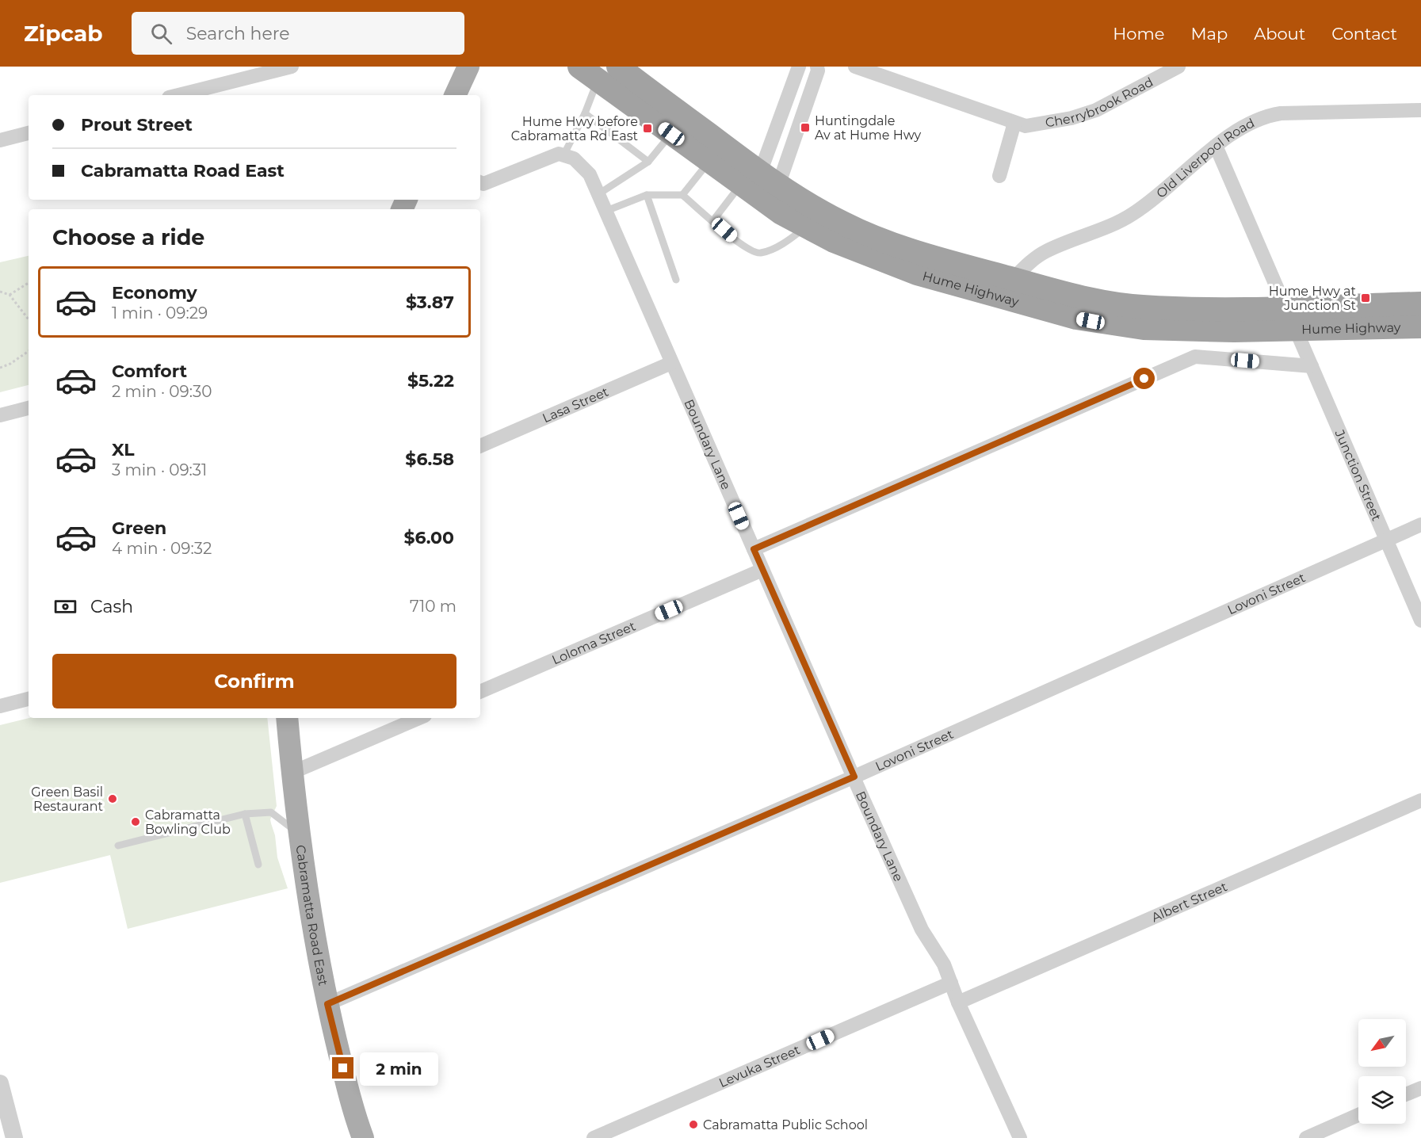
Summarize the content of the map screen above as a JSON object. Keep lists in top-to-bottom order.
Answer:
{
  "streets": {
    "highway": ["Hume Highway"],
    "main road": ["Cabramatta Road East"],
    "street": [
      "Cherrybrook Road",
      "Old Liverpool Road",
      "Lasa Street",
      "Boundary Lane",
      "Junction Street",
      "Lovoni Street",
      "Loloma Street",
      "Albert Street",
      "Levuka Street"
    ]
  },
  "crossings": [
    ["Old Liverpool Road", "Hume Highway"],
    ["Hume Highway", "Junction Street"],
    ["Lasa Street", "Boundary Lane"],
    ["Boundary Lane", "Lovoni Street"],
    ["Boundary Lane", "Loloma Street"],
    ["Boundary Lane", "Albert Street"],
    ["Boundary Lane", "Levuka Street"],
    ["Junction Street", "Lovoni Street"],
    ["Lovoni Street", "Cabramatta Road East"]
  ],
  "places": {
    "transit": ["Huntingdale Av at Hume Hwy", "Hume Hwy before Cabramatta Rd East", "Hume Hwy at Junction St"],
    "other": ["Green Basil Restaurant", "Cabramatta Bowling Club", "Cabramatta Public School"]
  },
  "north": "bottom left",
  "page": {
    "header": "Zipcab",
    "search": "Search here",
    "nav": [
      "Home",
      "Map",
      "About",
      "Contact"
    ],
    "banner": ["Prout Street", "Cabramatta Road East"],
    "heading": "Choose a ride",
    "list": [
      {
        "name": "Economy",
        "note": "1 min · 09:29",
        "value": "$3.87"
      },
      {
        "name": "Comfort",
        "note": "2 min · 09:30",
        "value": "$5.22"
      },
      {
        "name": "XL",
        "note": "3 min · 09:31",
        "value": "$6.58"
      },
      {
        "name": "Green",
        "note": "4 min · 09:32",
        "value": "$6.00"
      }
    ],
    "pay": ["Cash", "710 m"],
    "buttons": "Confirm",
    "bubble": "2 min"
  }
}
